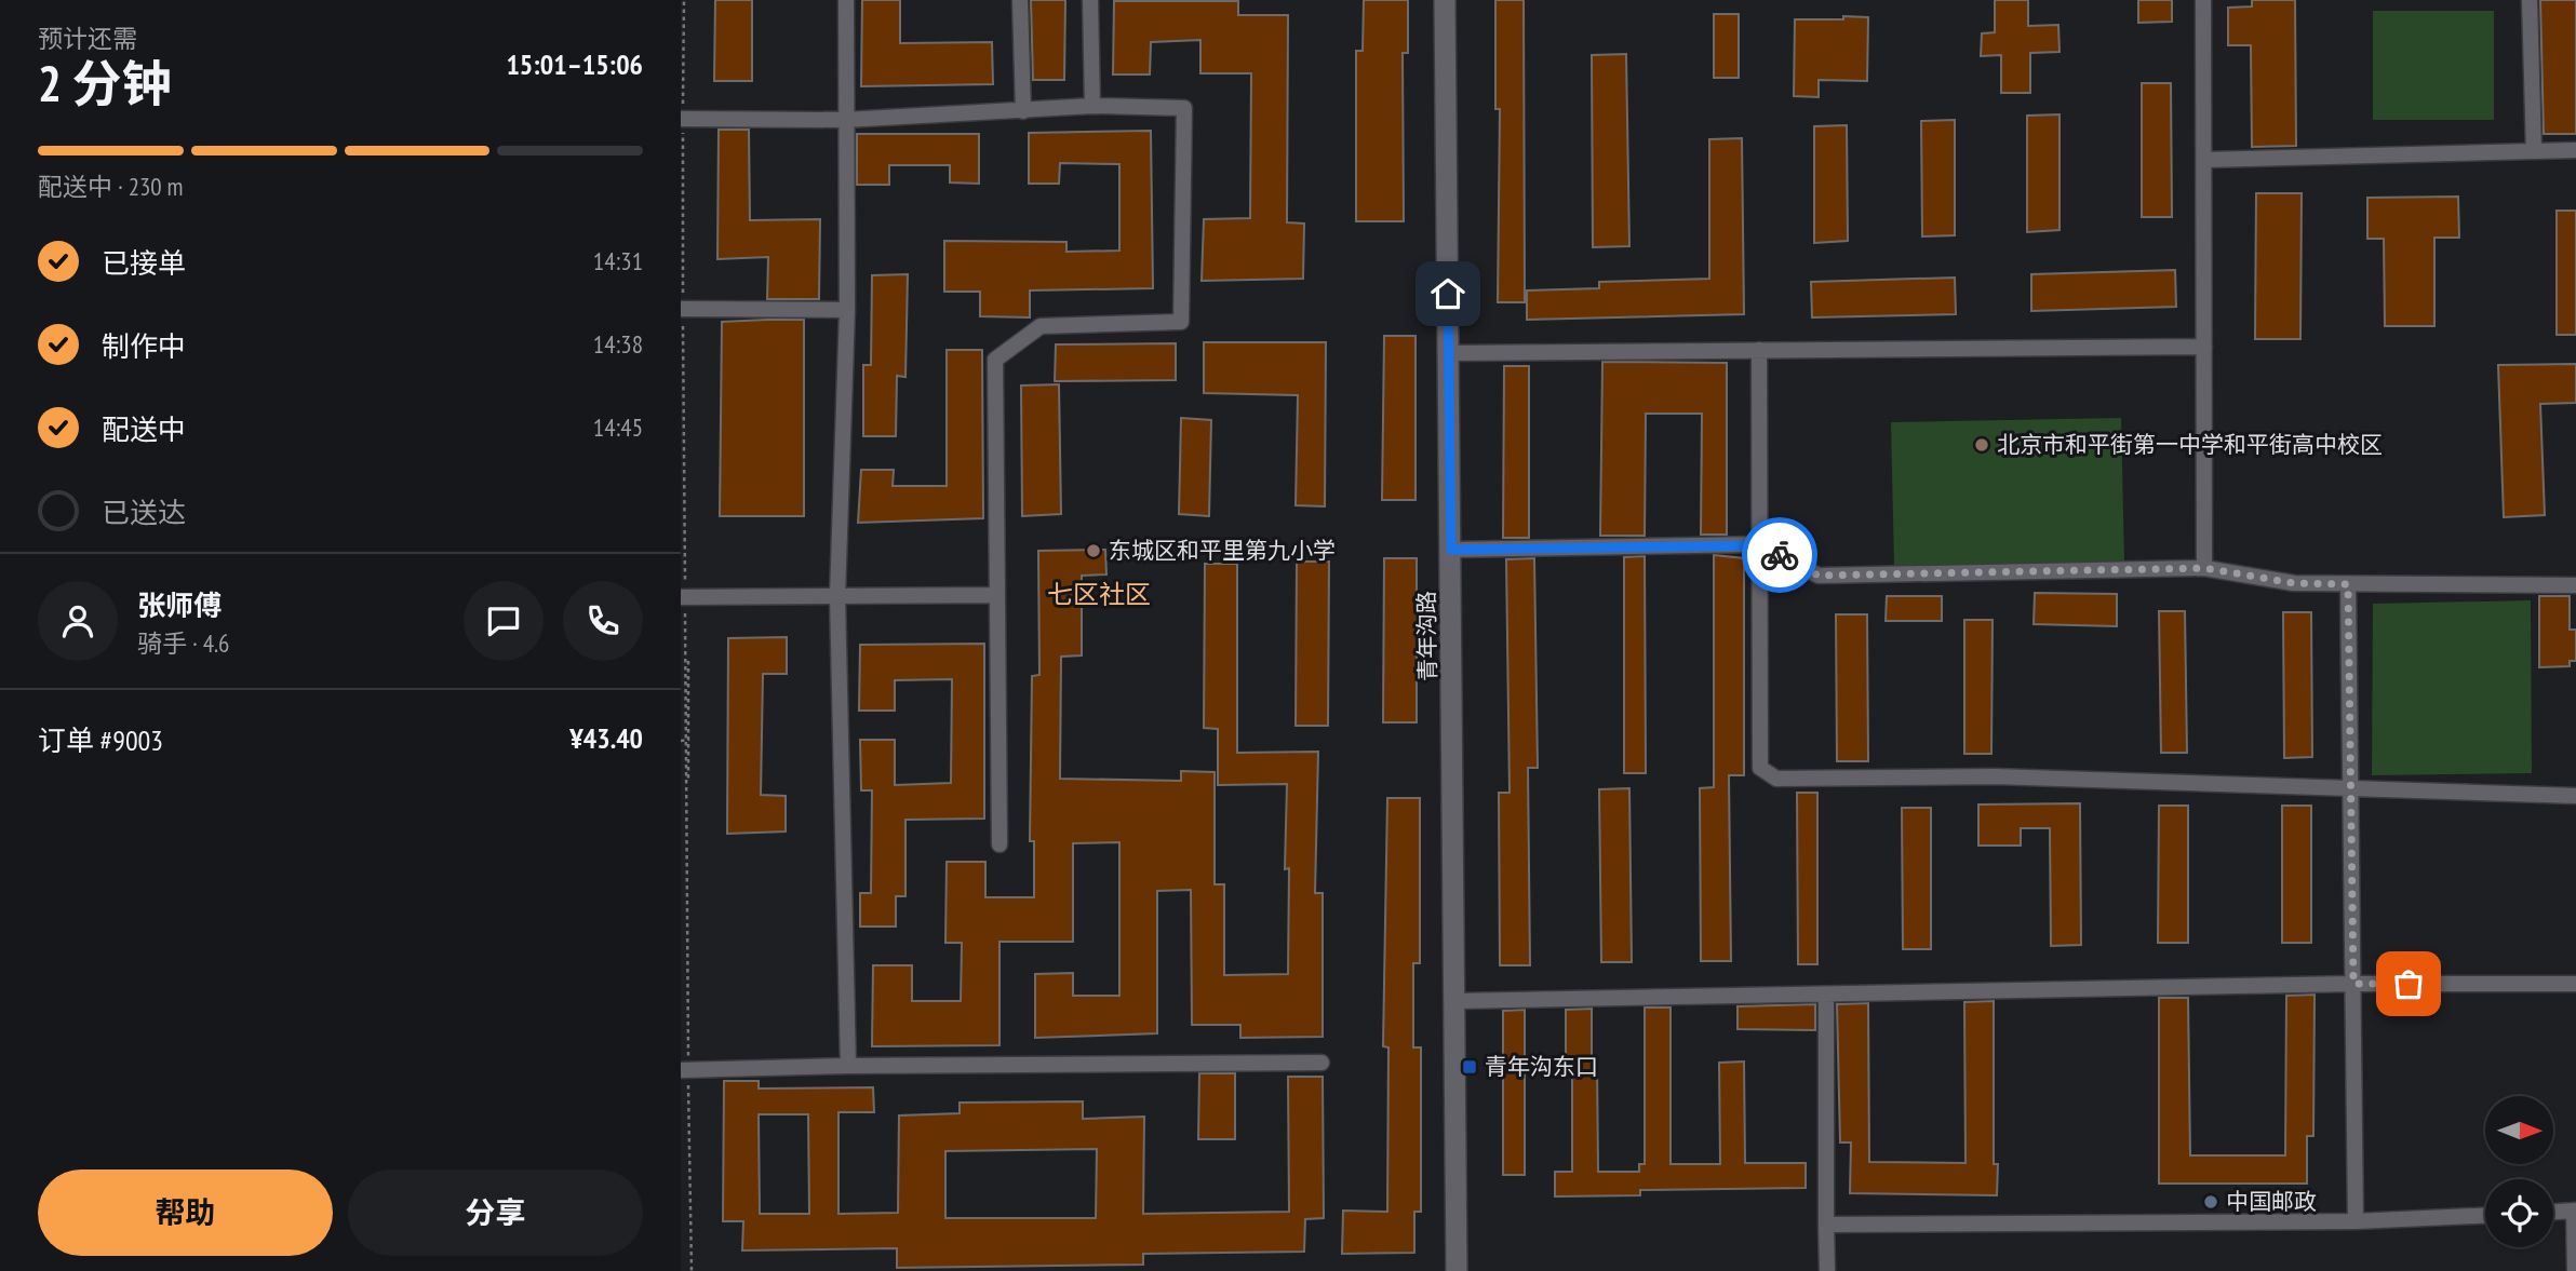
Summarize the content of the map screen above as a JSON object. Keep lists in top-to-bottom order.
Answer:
{
  "streets": {
    "street": ["青年沟路"]
  },
  "districts": ["七区社区"],
  "places": {
    "other": ["北京市和平街第一中学和平街高中校区", "东城区和平里第九小学", "中国邮政"],
    "transit": ["青年沟东口"]
  },
  "north": "right",
  "page": {
    "heading": ["2 分钟", "预计还需", "15:01–15:06"],
    "panel": [
      "张师傅",
      "骑手 · 4.6",
      "订单 #9003",
      "¥43.40"
    ],
    "bar": "配送中 · 230 m",
    "list": [
      ["已接单", "14:31"],
      ["制作中", "14:38"],
      ["配送中", "14:45"],
      "已送达"
    ],
    "buttons": ["帮助", "分享"]
  }
}
